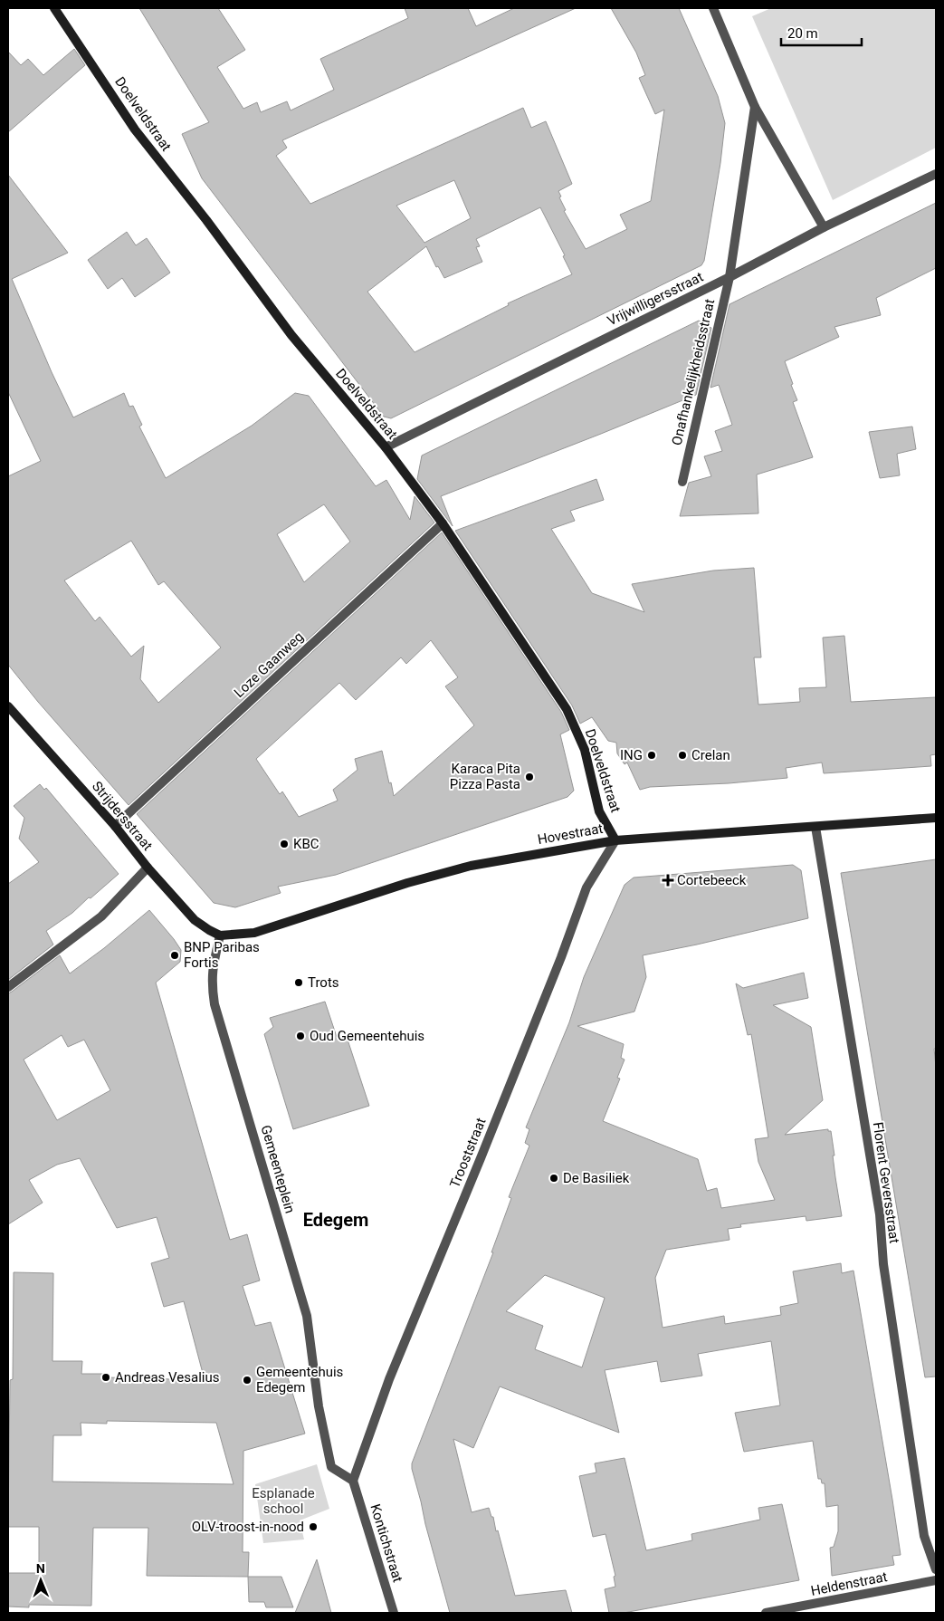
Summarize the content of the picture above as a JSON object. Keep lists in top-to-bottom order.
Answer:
{
  "streets": {
    "street": [
      "Doelveldstraat",
      "Vrijwilligersstraat",
      "Onafhankelijkheidsstraat",
      "Loze Gaanweg",
      "Strijdersstraat",
      "Hovestraat",
      "Trooststraat",
      "Gemeenteplein",
      "Florent Geversstraat",
      "Kontichstraat",
      "Heldenstraat"
    ]
  },
  "crossings": [
    ["Doelveldstraat", "Vrijwilligersstraat"],
    ["Doelveldstraat", "Loze Gaanweg"],
    ["Doelveldstraat", "Hovestraat"],
    ["Doelveldstraat", "Trooststraat"],
    ["Vrijwilligersstraat", "Onafhankelijkheidsstraat"],
    ["Loze Gaanweg", "Strijdersstraat"],
    ["Strijdersstraat", "Hovestraat"],
    ["Strijdersstraat", "Gemeenteplein"],
    ["Hovestraat", "Trooststraat"],
    ["Hovestraat", "Gemeenteplein"],
    ["Hovestraat", "Florent Geversstraat"],
    ["Trooststraat", "Gemeenteplein"],
    ["Trooststraat", "Kontichstraat"],
    ["Gemeenteplein", "Kontichstraat"]
  ],
  "districts": ["Edegem"],
  "parks": ["Esplanade school"],
  "places": {
    "other": [
      "ING",
      "Crelan",
      "Karaca Pita Pizza Pasta",
      "KBC",
      "BNP Paribas Fortis",
      "Trots",
      "Oud Gemeentehuis",
      "De Basiliek",
      "Andreas Vesalius",
      "Gemeentehuis Edegem",
      "OLV-troost-in-nood"
    ],
    "health": ["Cortebeeck"]
  },
  "scale_bar": "20 m",
  "north": "top"
}
